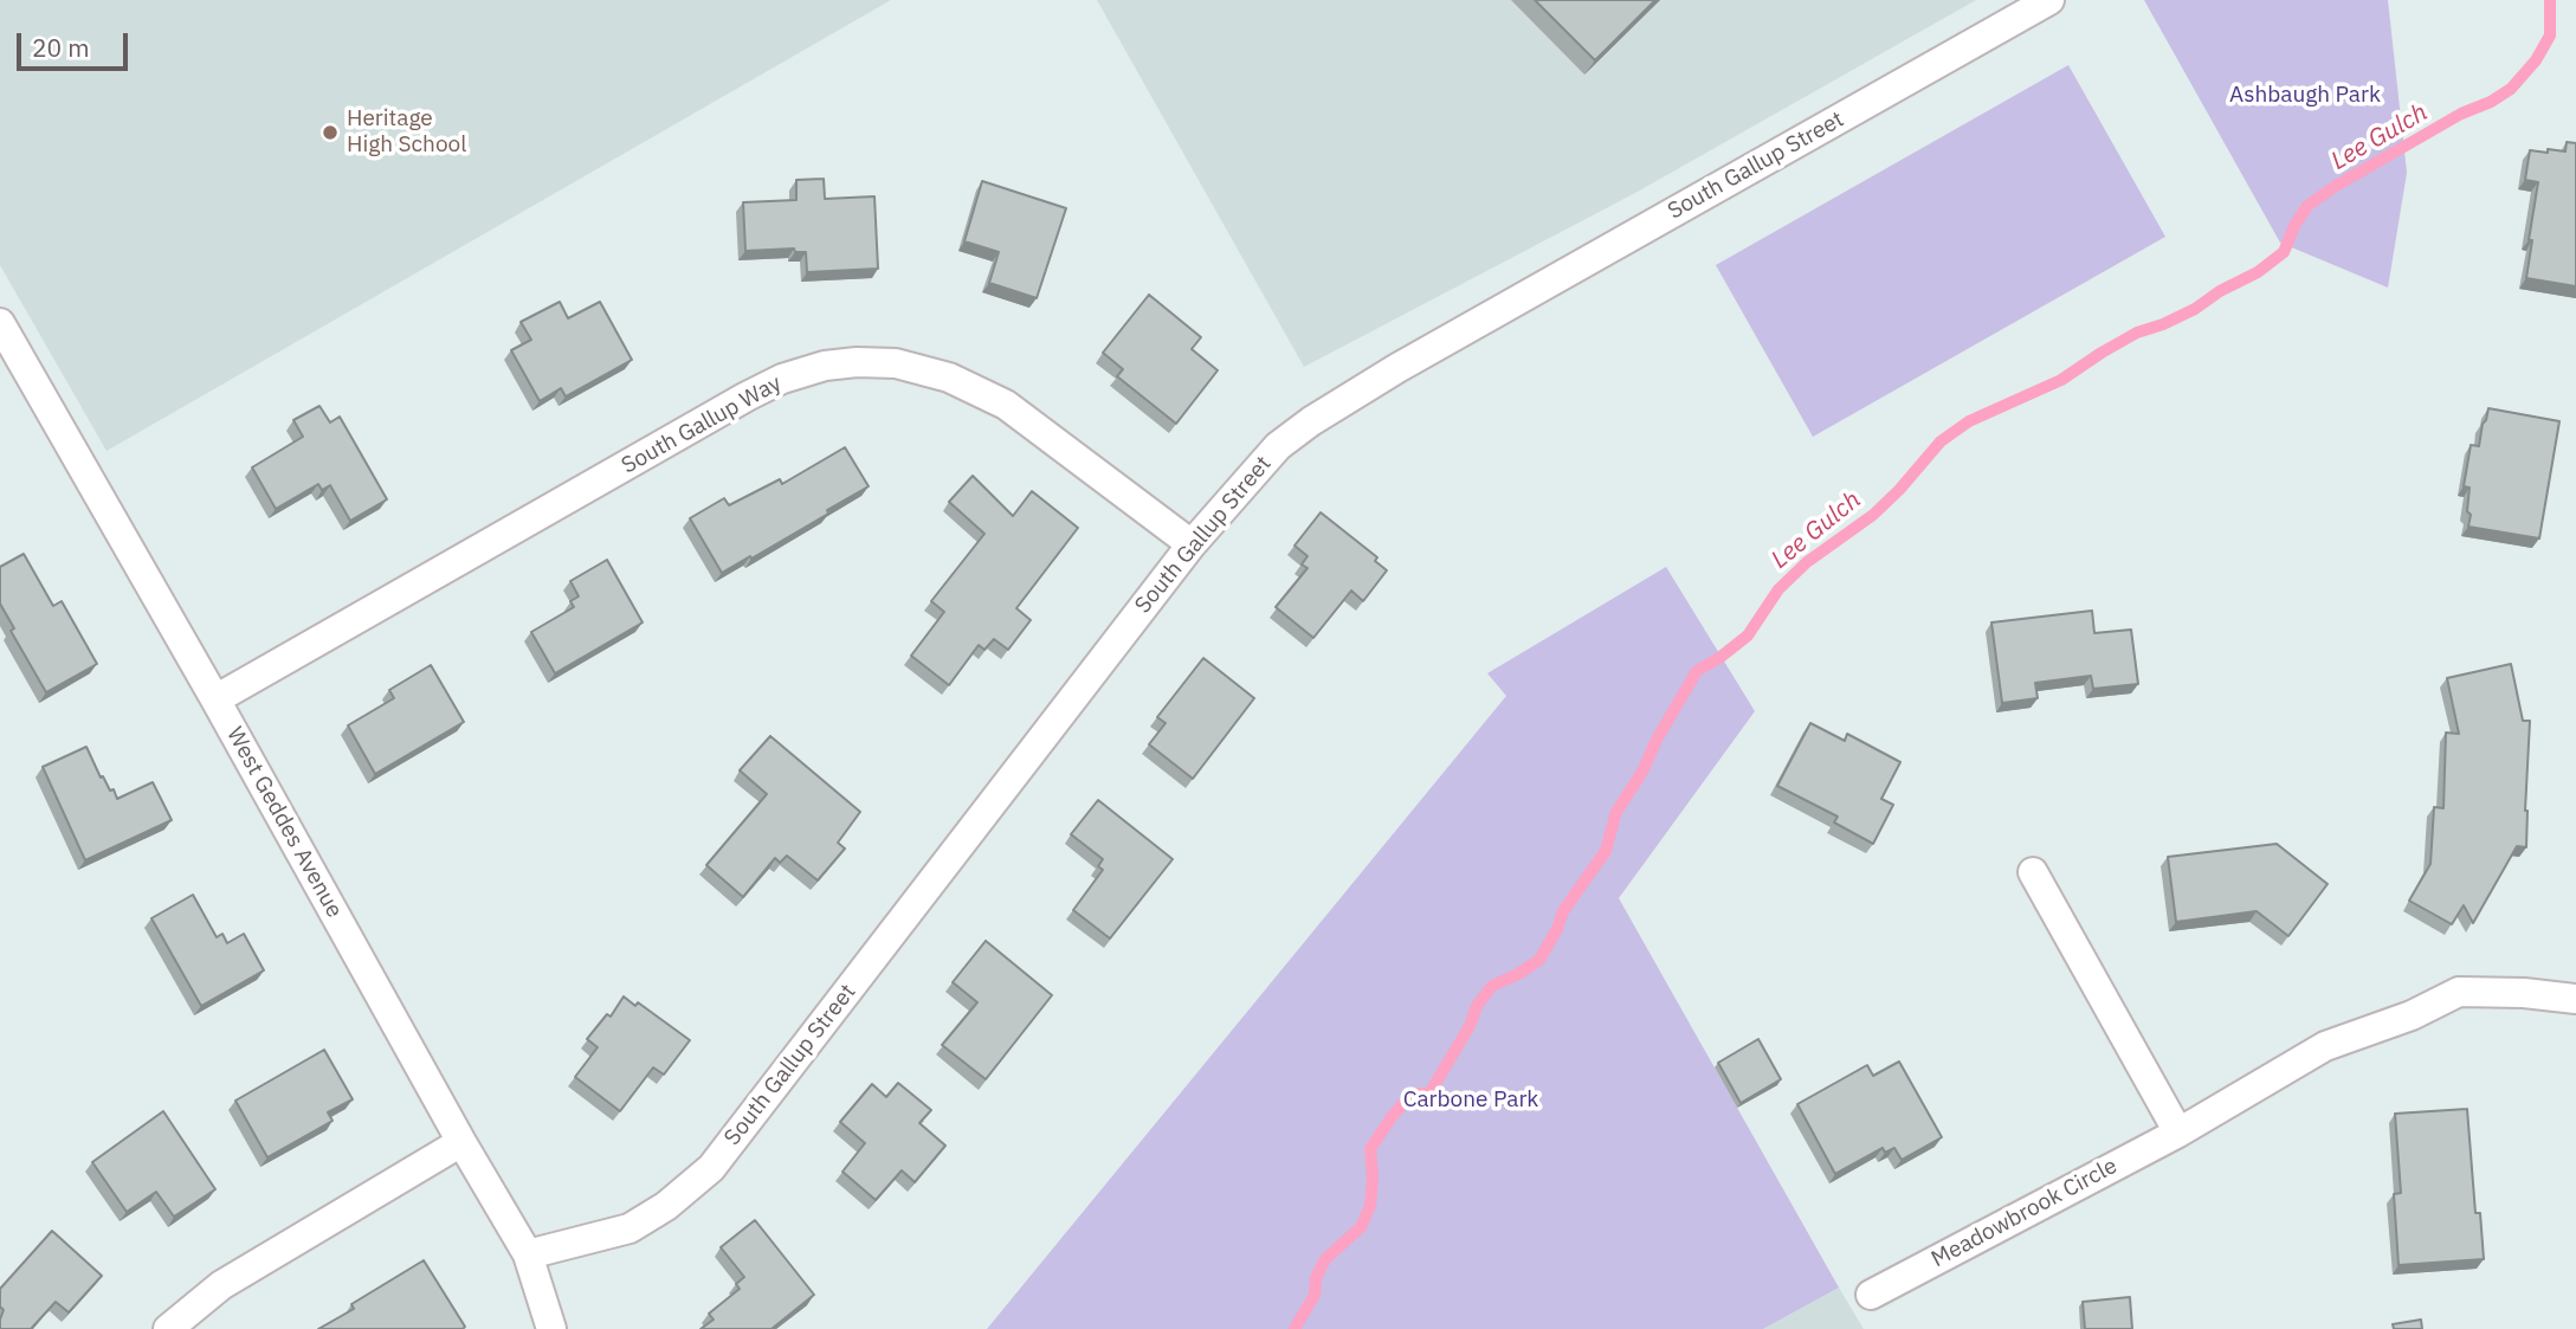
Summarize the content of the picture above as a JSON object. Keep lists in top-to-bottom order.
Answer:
{
  "streets": {
    "street": [
      "South Gallup Street",
      "South Gallup Way",
      "West Geddes Avenue",
      "Meadowbrook Circle"
    ]
  },
  "crossings": [
    ["South Gallup Street", "South Gallup Way"],
    ["South Gallup Street", "West Geddes Avenue"],
    ["South Gallup Way", "West Geddes Avenue"]
  ],
  "water": ["Lee Gulch"],
  "parks": ["Ashbaugh Park", "Carbone Park"],
  "places": ["Heritage High School"],
  "scale_bar": "20 m"
}
